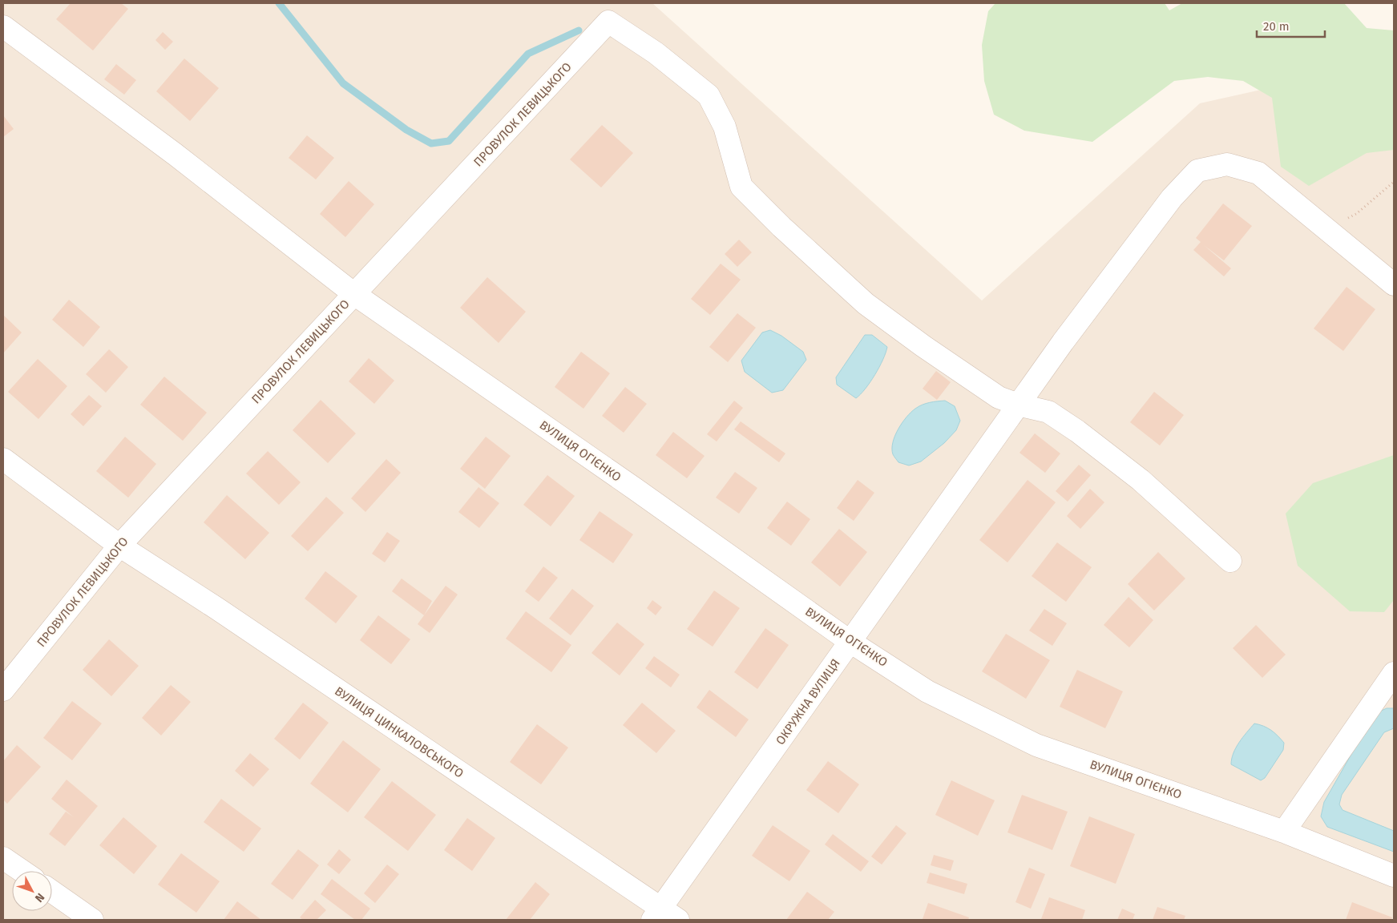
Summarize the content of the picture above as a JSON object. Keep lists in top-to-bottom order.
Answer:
{
  "streets": {
    "street": [
      "ПРОВУЛОК ЛЕВИЦЬКОГО",
      "ВУЛИЦЯ ОГІЄНКО",
      "ОКРУЖНА ВУЛИЦЯ",
      "ВУЛИЦЯ ЦИНКАЛОВСЬКОГО"
    ]
  },
  "crossings": [
    ["ПРОВУЛОК ЛЕВИЦЬКОГО", "ВУЛИЦЯ ОГІЄНКО"],
    ["ПРОВУЛОК ЛЕВИЦЬКОГО", "ОКРУЖНА ВУЛИЦЯ"],
    ["ПРОВУЛОК ЛЕВИЦЬКОГО", "ВУЛИЦЯ ЦИНКАЛОВСЬКОГО"],
    ["ВУЛИЦЯ ОГІЄНКО", "ОКРУЖНА ВУЛИЦЯ"],
    ["ОКРУЖНА ВУЛИЦЯ", "ВУЛИЦЯ ЦИНКАЛОВСЬКОГО"]
  ],
  "scale_bar": "20 m",
  "north": "bottom right"
}
